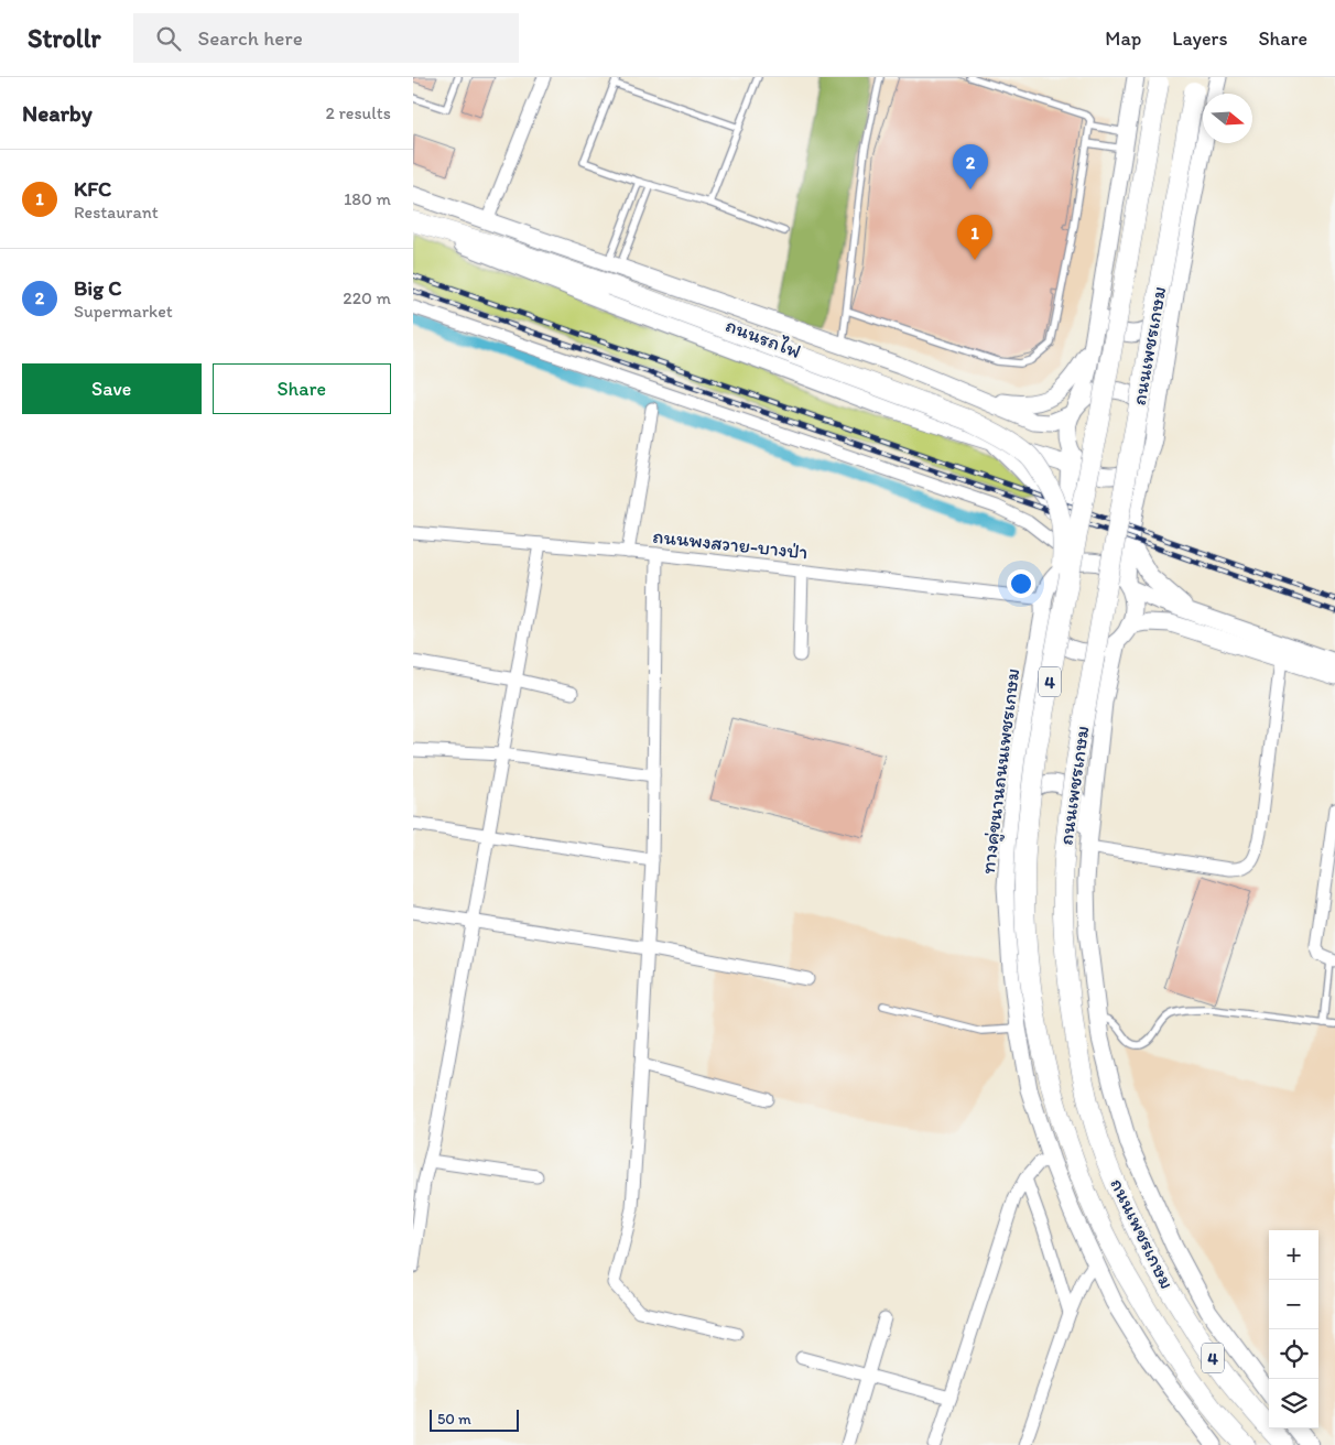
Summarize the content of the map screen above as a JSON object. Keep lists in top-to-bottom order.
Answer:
{
  "streets": {
    "highway": ["ถนนเพชรเกษม", "4"],
    "main road": ["ถนนรถไฟ", "ทางคู่ขนานถนนเพชรเกษม"],
    "street": ["ถนนพงสวาย-บางป่า"]
  },
  "crossings": [
    ["ถนนรถไฟ", "ถนนเพชรเกษม"],
    ["ถนนรถไฟ", "4"],
    ["ถนนเพชรเกษม", "ถนนพงสวาย-บางป่า"],
    ["ถนนเพชรเกษม", "4"],
    ["ถนนเพชรเกษม", "ทางคู่ขนานถนนเพชรเกษม"],
    ["ถนนพงสวาย-บางป่า", "4"],
    ["ถนนพงสวาย-บางป่า", "ทางคู่ขนานถนนเพชรเกษม"],
    ["4", "ทางคู่ขนานถนนเพชรเกษม"]
  ],
  "scale_bar": "50 m",
  "north": "right",
  "page": {
    "header": "Strollr",
    "search": "Search here",
    "nav": ["Map", "Layers", "Share"],
    "heading": ["Nearby", "2 results"],
    "pins": ["2", "1"],
    "list": [
      {
        "mark": "1",
        "name": "KFC",
        "note": "Restaurant",
        "value": "180 m"
      },
      {
        "mark": "2",
        "name": "Big C",
        "note": "Supermarket",
        "value": "220 m"
      }
    ],
    "buttons": ["Save", "Share"],
    "map_buttons": ["+", "−"],
    "scale": "50 m"
  }
}
